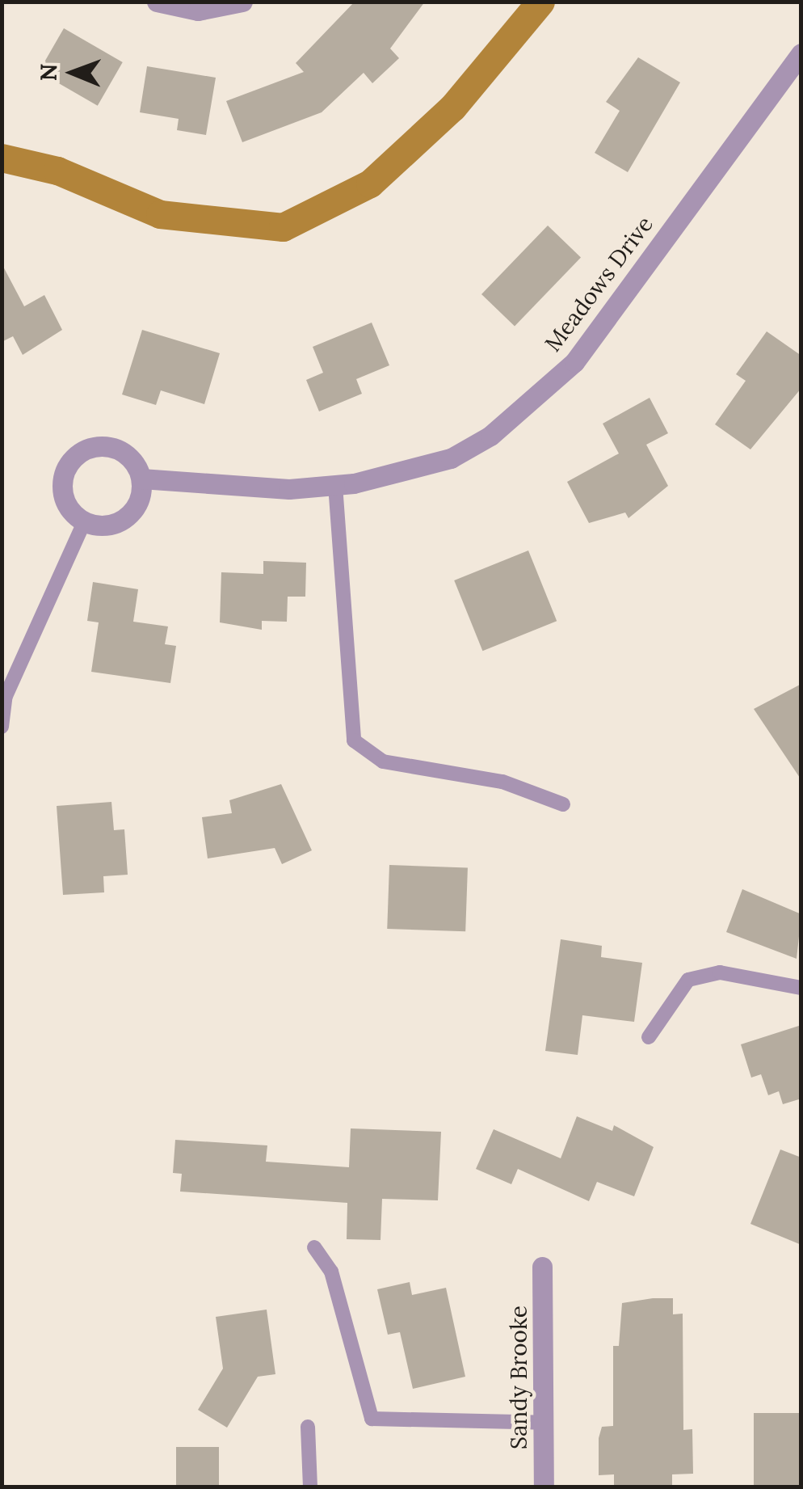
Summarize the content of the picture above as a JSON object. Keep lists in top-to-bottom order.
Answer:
{
  "streets": {
    "street": ["Meadows Drive", "Sandy Brooke"]
  },
  "north": "left"
}
